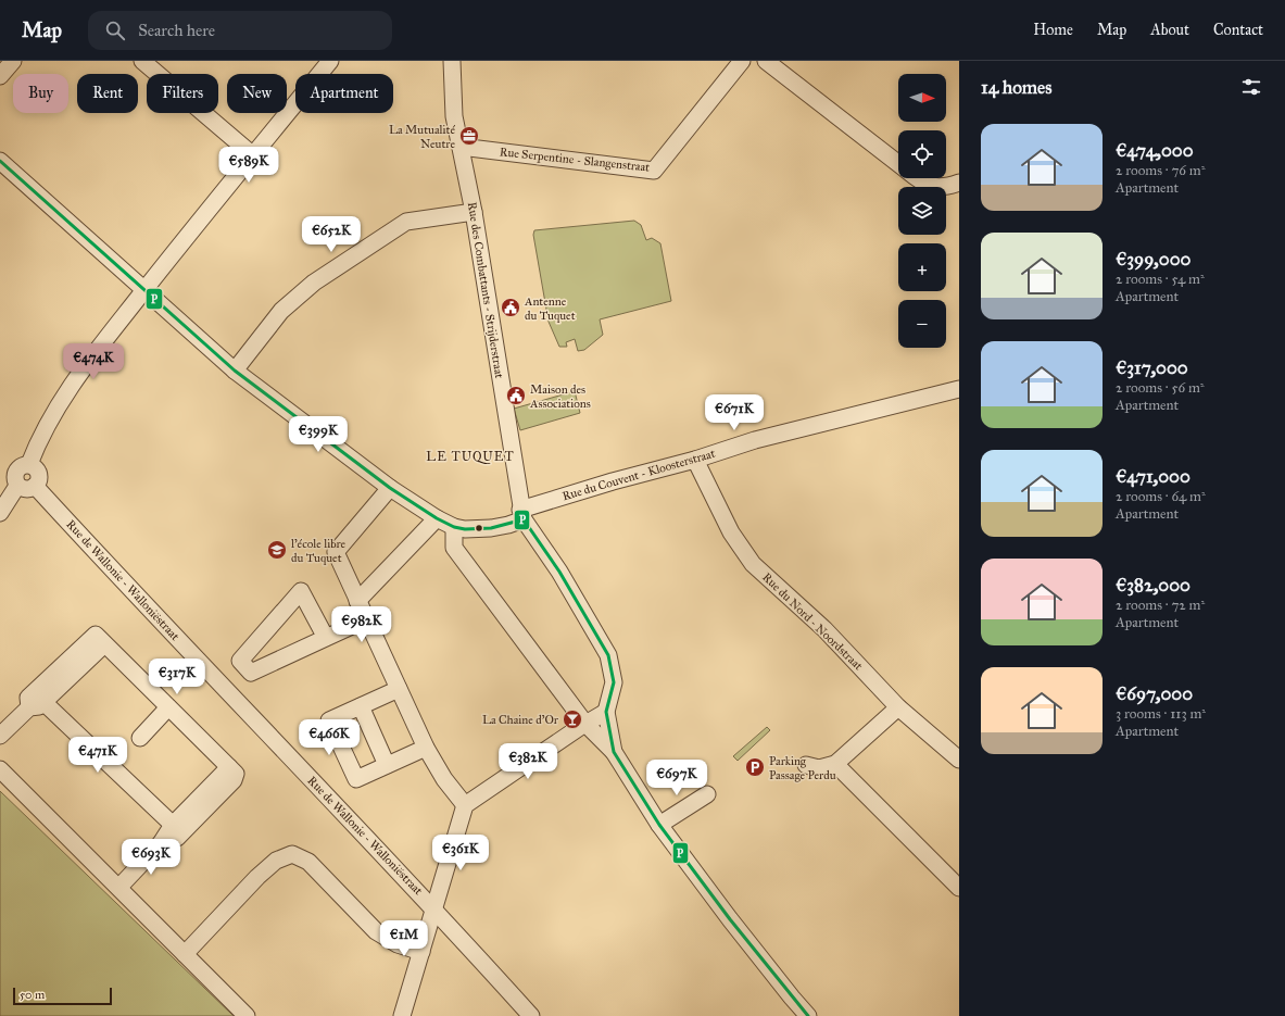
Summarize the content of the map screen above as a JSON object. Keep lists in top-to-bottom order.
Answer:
{
  "streets": {
    "street": [
      "Rue Serpentine - Slangenstraat",
      "Rue des Combattants - Strijderstraat",
      "Rue du Couvent - Kloosterstraat",
      "Rue de Wallonie - Walloniëstraat",
      "Rue du Nord - Noordstraat"
    ]
  },
  "crossings": [
    ["Rue Serpentine - Slangenstraat", "Rue des Combattants - Strijderstraat"],
    ["Rue des Combattants - Strijderstraat", "Rue du Couvent - Kloosterstraat"],
    ["Rue du Couvent - Kloosterstraat", "Rue du Nord - Noordstraat"]
  ],
  "districts": ["LE TUQUET"],
  "places": {
    "office": ["La Mutualité Neutre"],
    "public building": ["Antenne du Tuquet", "Maison des Associations"],
    "school or university": ["l’école libre du Tuquet"],
    "bar": ["La Chaine d'Or"],
    "parking": ["Parking Passage Perdu"]
  },
  "lines": ["transit line P"],
  "scale_bar": "50 m",
  "north": "right",
  "page": {
    "header": "Map",
    "search": "Search here",
    "nav": [
      "Home",
      "Map",
      "About",
      "Contact"
    ],
    "heading": "14 homes",
    "map_buttons": ["+", "−"],
    "chip": [
      "Buy",
      "Rent",
      "Filters",
      "New",
      "Apartment"
    ],
    "list": [
      {
        "name": "€474,000",
        "note": "2 rooms · 76 m² · Apartment"
      },
      {
        "name": "€399,000",
        "note": "2 rooms · 54 m² · Apartment"
      },
      {
        "name": "€317,000",
        "note": "2 rooms · 56 m² · Apartment"
      },
      {
        "name": "€471,000",
        "note": "2 rooms · 64 m² · Apartment"
      },
      {
        "name": "€382,000",
        "note": "2 rooms · 72 m² · Apartment"
      },
      {
        "name": "€697,000",
        "note": "3 rooms · 113 m² · Apartment"
      }
    ],
    "price": [
      "€589K",
      "€652K",
      "€474K",
      "€671K",
      "€399K",
      "€982K",
      "€317K",
      "€466K",
      "€471K",
      "€382K",
      "€697K",
      "€361K",
      "€693K",
      "€1M"
    ],
    "scale": "50 m"
  }
}
